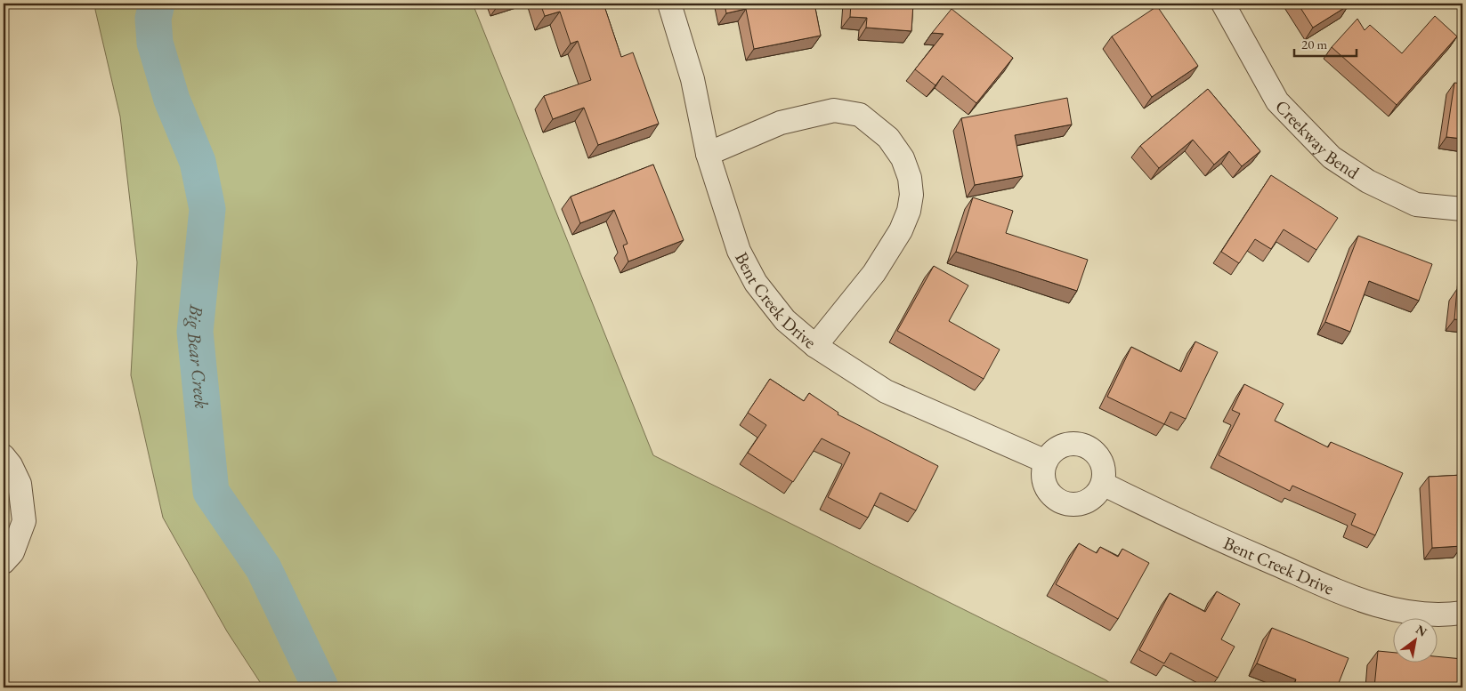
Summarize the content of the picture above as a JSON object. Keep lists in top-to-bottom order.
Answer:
{
  "streets": {
    "street": ["Creekway Bend", "Bent Creek Drive"]
  },
  "water": ["Big Bear Creek"],
  "scale_bar": "20 m",
  "north": "top right"
}
